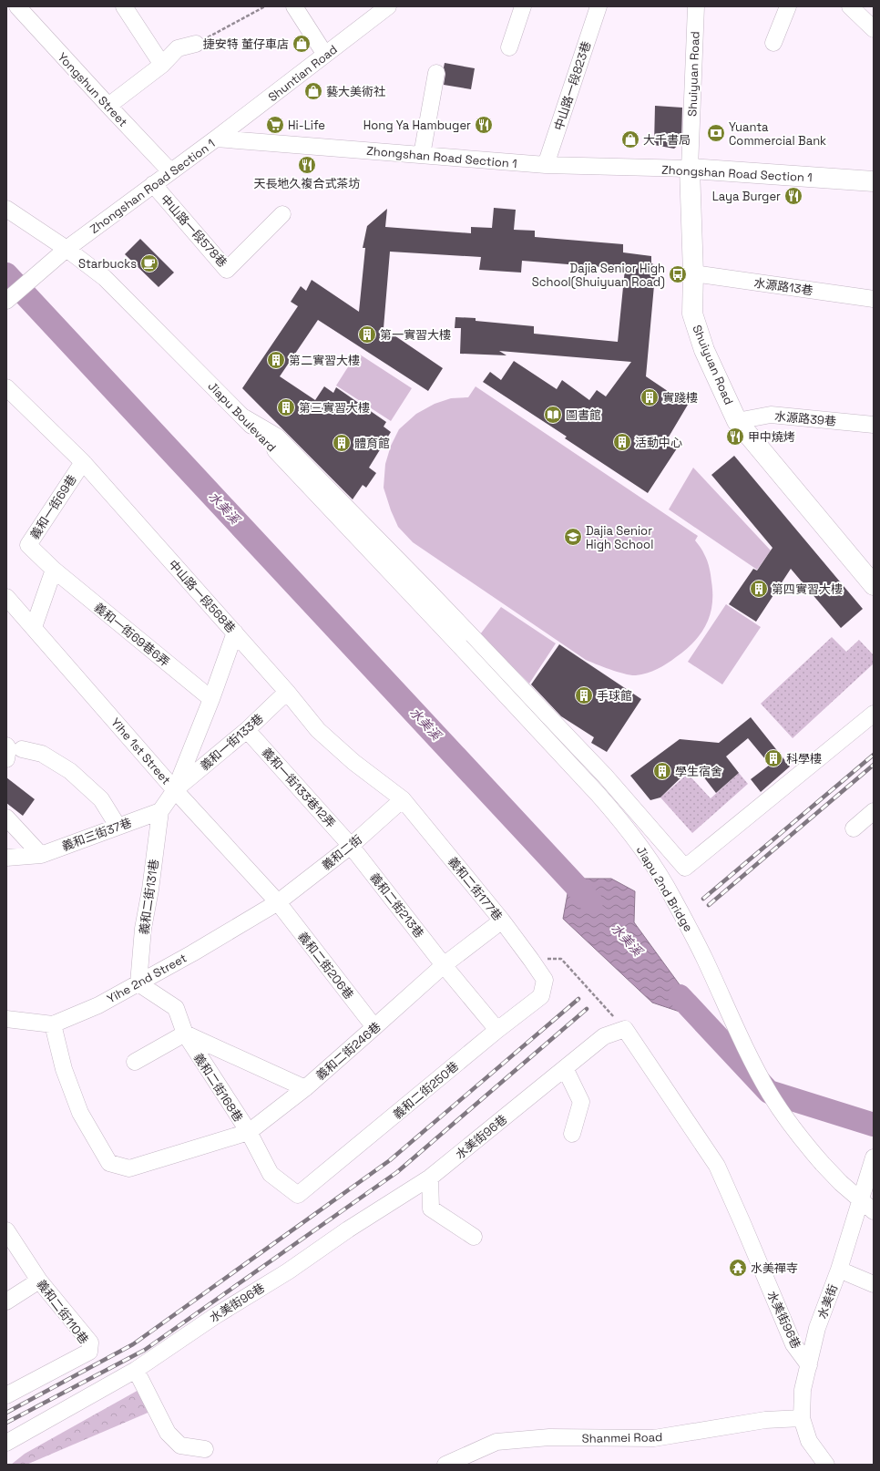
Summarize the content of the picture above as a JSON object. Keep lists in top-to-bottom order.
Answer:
{
  "streets": {
    "main road": ["Shuiyuan Road", "Zhongshan Road Section 1"],
    "street": [
      "Shuntian Road",
      "中山路一段823巷",
      "Yongshun Street",
      "中山路一段578巷",
      "水源路13巷",
      "Jiapu Boulevard",
      "水源路39巷",
      "義和一街69巷",
      "中山路一段568巷",
      "義和一街69巷6弄",
      "義和一街133巷",
      "Yihe 1st Street",
      "義和一街133巷12弄",
      "義和三街37巷",
      "義和二街",
      "義和二街177巷",
      "Jiapu 2nd Bridge",
      "義和二街131巷",
      "義和二街213巷",
      "義和二街206巷",
      "Yihe 2nd Street",
      "義和二街246巷",
      "義和二街168巷",
      "義和二街250巷",
      "水美街96巷",
      "水美街",
      "義和二街110巷",
      "Shanmei Road"
    ]
  },
  "crossings": [
    ["Shuntian Road", "Zhongshan Road Section 1"],
    ["Shuiyuan Road", "Zhongshan Road Section 1"],
    ["Shuiyuan Road", "水源路13巷"],
    ["Shuiyuan Road", "水源路39巷"],
    ["中山路一段823巷", "Zhongshan Road Section 1"],
    ["Yongshun Street", "Zhongshan Road Section 1"],
    ["Zhongshan Road Section 1", "中山路一段578巷"],
    ["Zhongshan Road Section 1", "Jiapu Boulevard"],
    ["Jiapu Boulevard", "Jiapu 2nd Bridge"],
    ["義和一街69巷", "中山路一段568巷"],
    ["義和一街69巷", "義和一街69巷6弄"],
    ["中山路一段568巷", "義和一街133巷"],
    ["中山路一段568巷", "義和二街"],
    ["中山路一段568巷", "義和二街177巷"],
    ["義和一街133巷", "Yihe 1st Street"],
    ["義和一街133巷", "義和一街133巷12弄"],
    ["Yihe 1st Street", "義和二街"],
    ["Yihe 1st Street", "義和二街206巷"],
    ["Yihe 1st Street", "Yihe 2nd Street"],
    ["義和一街133巷12弄", "義和二街"],
    ["義和一街133巷12弄", "義和二街213巷"],
    ["義和三街37巷", "義和二街131巷"],
    ["義和二街", "義和二街177巷"],
    ["義和二街", "義和二街213巷"],
    ["義和二街", "義和二街206巷"],
    ["義和二街", "Yihe 2nd Street"],
    ["義和二街177巷", "義和二街250巷"],
    ["Jiapu 2nd Bridge", "水美街"],
    ["義和二街131巷", "Yihe 2nd Street"],
    ["義和二街131巷", "義和二街168巷"],
    ["義和二街213巷", "義和二街246巷"],
    ["義和二街213巷", "義和二街250巷"],
    ["義和二街206巷", "Yihe 2nd Street"],
    ["義和二街206巷", "義和二街246巷"],
    ["Yihe 2nd Street", "義和二街168巷"],
    ["義和二街246巷", "義和二街168巷"],
    ["義和二街168巷", "義和二街250巷"],
    ["水美街96巷", "水美街"],
    ["水美街", "Shanmei Road"]
  ],
  "water": ["水美溪"],
  "places": {
    "shop": ["捷安特 董仔車店", "藝大美術社", "大千書局"],
    "supermarket": ["Hi-Life"],
    "restaurant": [
      "Hong Ya Hambuger",
      "天長地久複合式茶坊",
      "Laya Burger",
      "甲中燒烤"
    ],
    "bank": ["Yuanta Commercial Bank"],
    "cafe": ["Starbucks"],
    "bus stop": ["Dajia Senior High School(Shuiyuan Road)"],
    "building": [
      "第一實習大樓",
      "第二實習大樓",
      "實踐樓",
      "第三實習大樓",
      "活動中心",
      "體育館",
      "第四實習大樓",
      "手球館",
      "科學樓",
      "學生宿舍"
    ],
    "library": ["圖書館"],
    "school or university": ["Dajia Senior High School"],
    "temple": ["水美禪寺"]
  }
}
